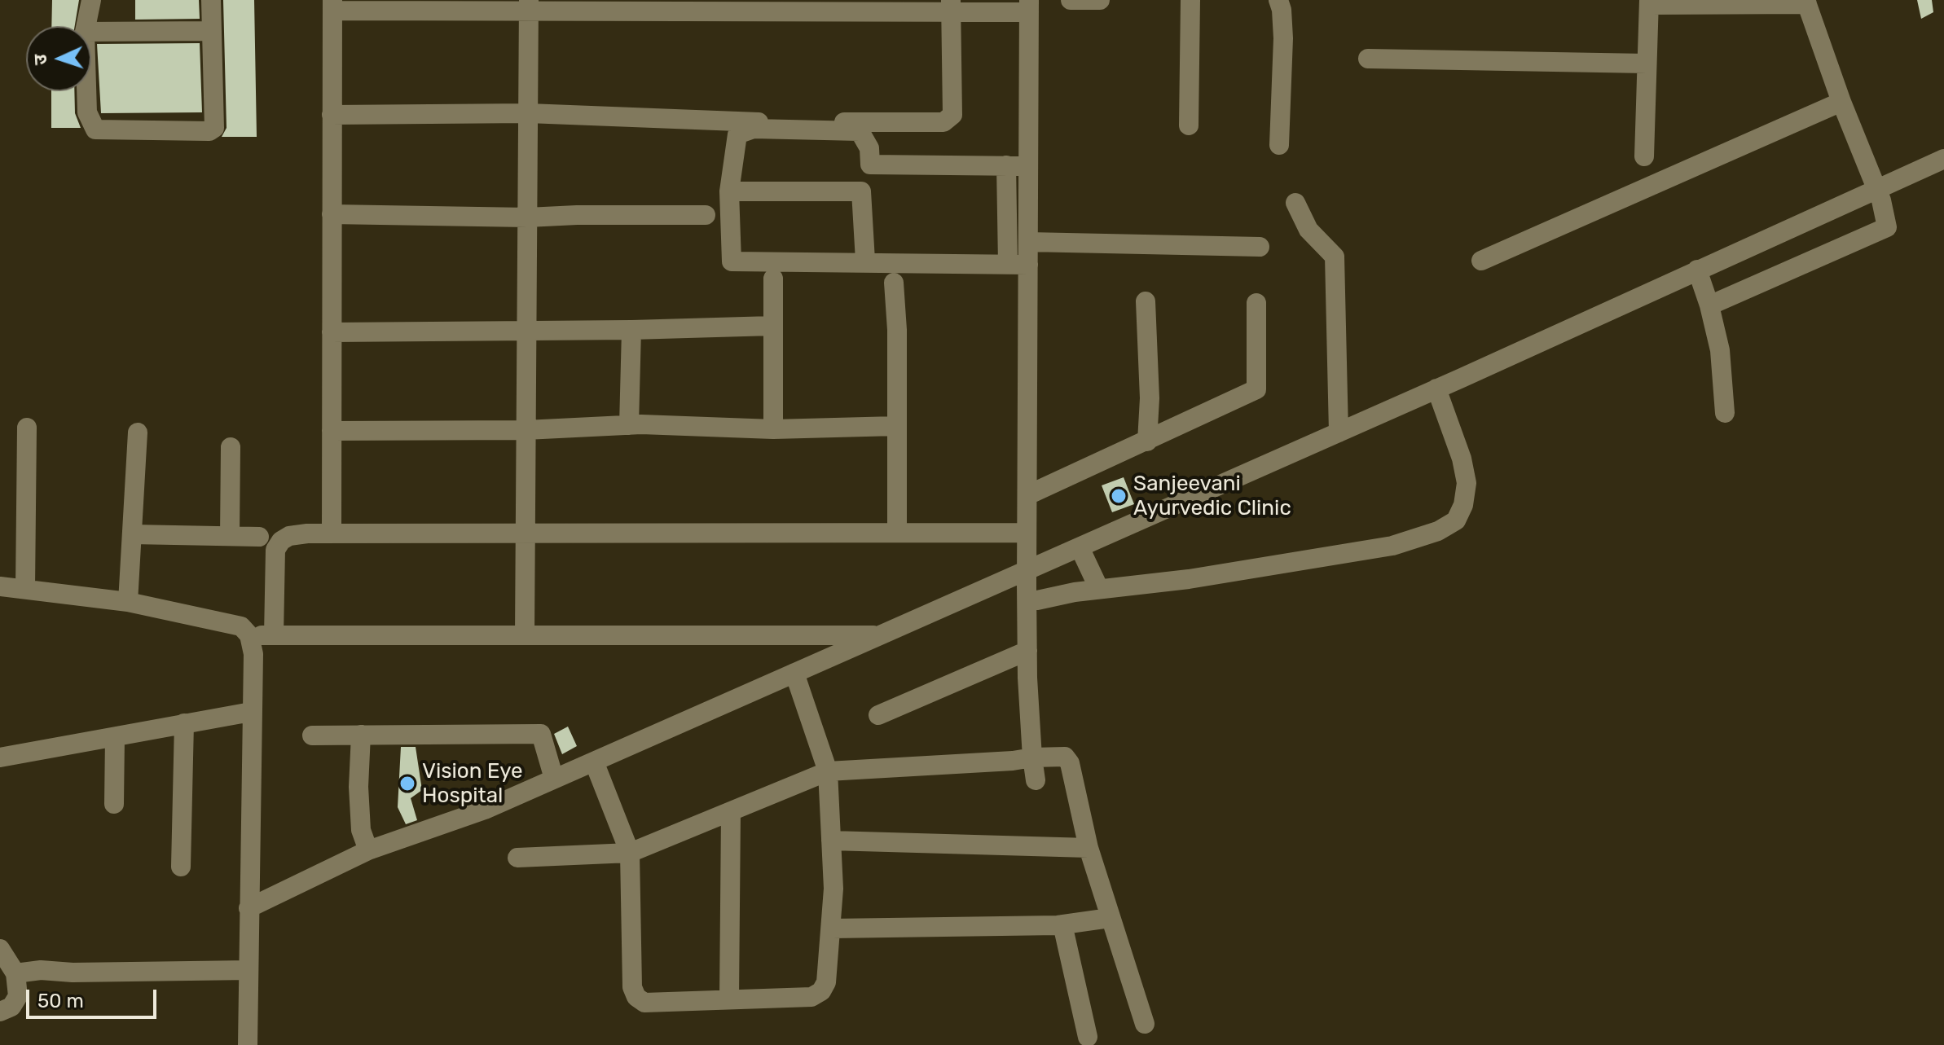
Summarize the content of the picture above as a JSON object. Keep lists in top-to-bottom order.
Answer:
{
  "places": ["Sanjeevani Ayurvedic Clinic", "Vision Eye Hospital"],
  "scale_bar": "50 m",
  "north": "left"
}
